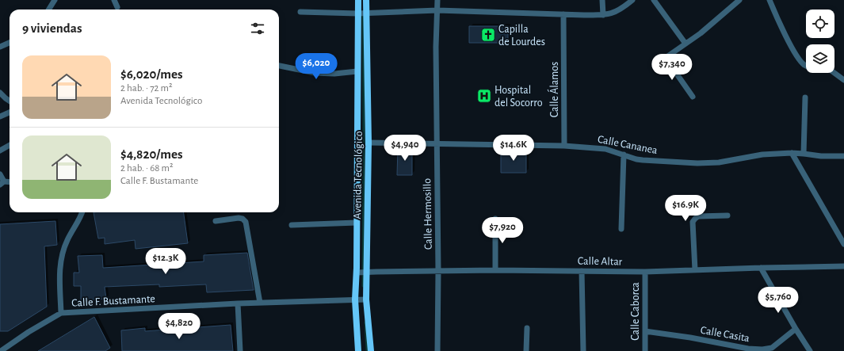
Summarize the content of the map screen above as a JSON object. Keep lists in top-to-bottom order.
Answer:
{
  "streets": {
    "main road": ["Avenida Tecnológico"],
    "street": [
      "Calle Álamos",
      "Calle Cananea",
      "Calle Hermosillo",
      "Calle Altar",
      "Calle F. Bustamante",
      "Calle Caborca",
      "Calle Casita"
    ]
  },
  "crossings": [
    ["Calle Álamos", "Calle Cananea"],
    ["Calle Cananea", "Avenida Tecnológico"],
    ["Calle Cananea", "Calle Hermosillo"],
    ["Avenida Tecnológico", "Calle Altar"],
    ["Avenida Tecnológico", "Calle F. Bustamante"],
    ["Calle Hermosillo", "Calle Altar"],
    ["Calle Altar", "Calle Caborca"],
    ["Calle Caborca", "Calle Casita"]
  ],
  "places": {
    "church": ["Capilla de Lourdes"],
    "hospital": ["Hospital del Socorro"]
  },
  "page": {
    "heading": "9 viviendas",
    "list": [
      {
        "name": "$6,020/mes",
        "note": "2 hab. · 72 m² · Avenida Tecnológico"
      },
      {
        "name": "$4,820/mes",
        "note": "2 hab. · 68 m² · Calle F. Bustamante"
      }
    ],
    "price": [
      "$6,020",
      "$7,340",
      "$4,940",
      "$14.6K",
      "$16.9K",
      "$7,920",
      "$12.3K",
      "$5,760",
      "$4,820"
    ]
  }
}
